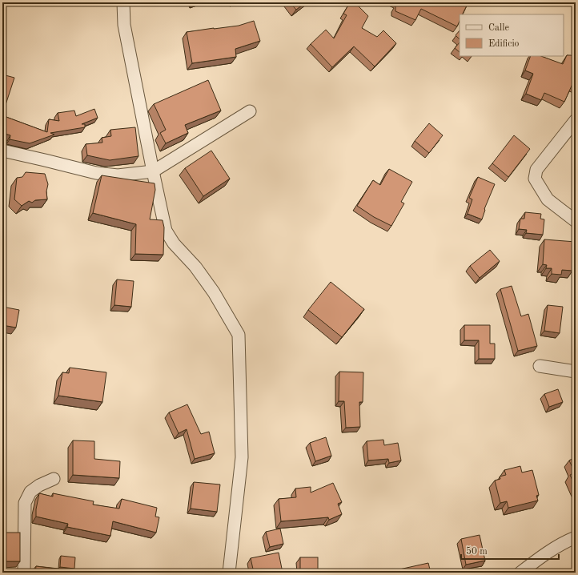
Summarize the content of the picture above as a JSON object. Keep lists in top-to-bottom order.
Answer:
{
  "legend": ["Calle", "Edificio"],
  "scale_bar": "50 m"
}
